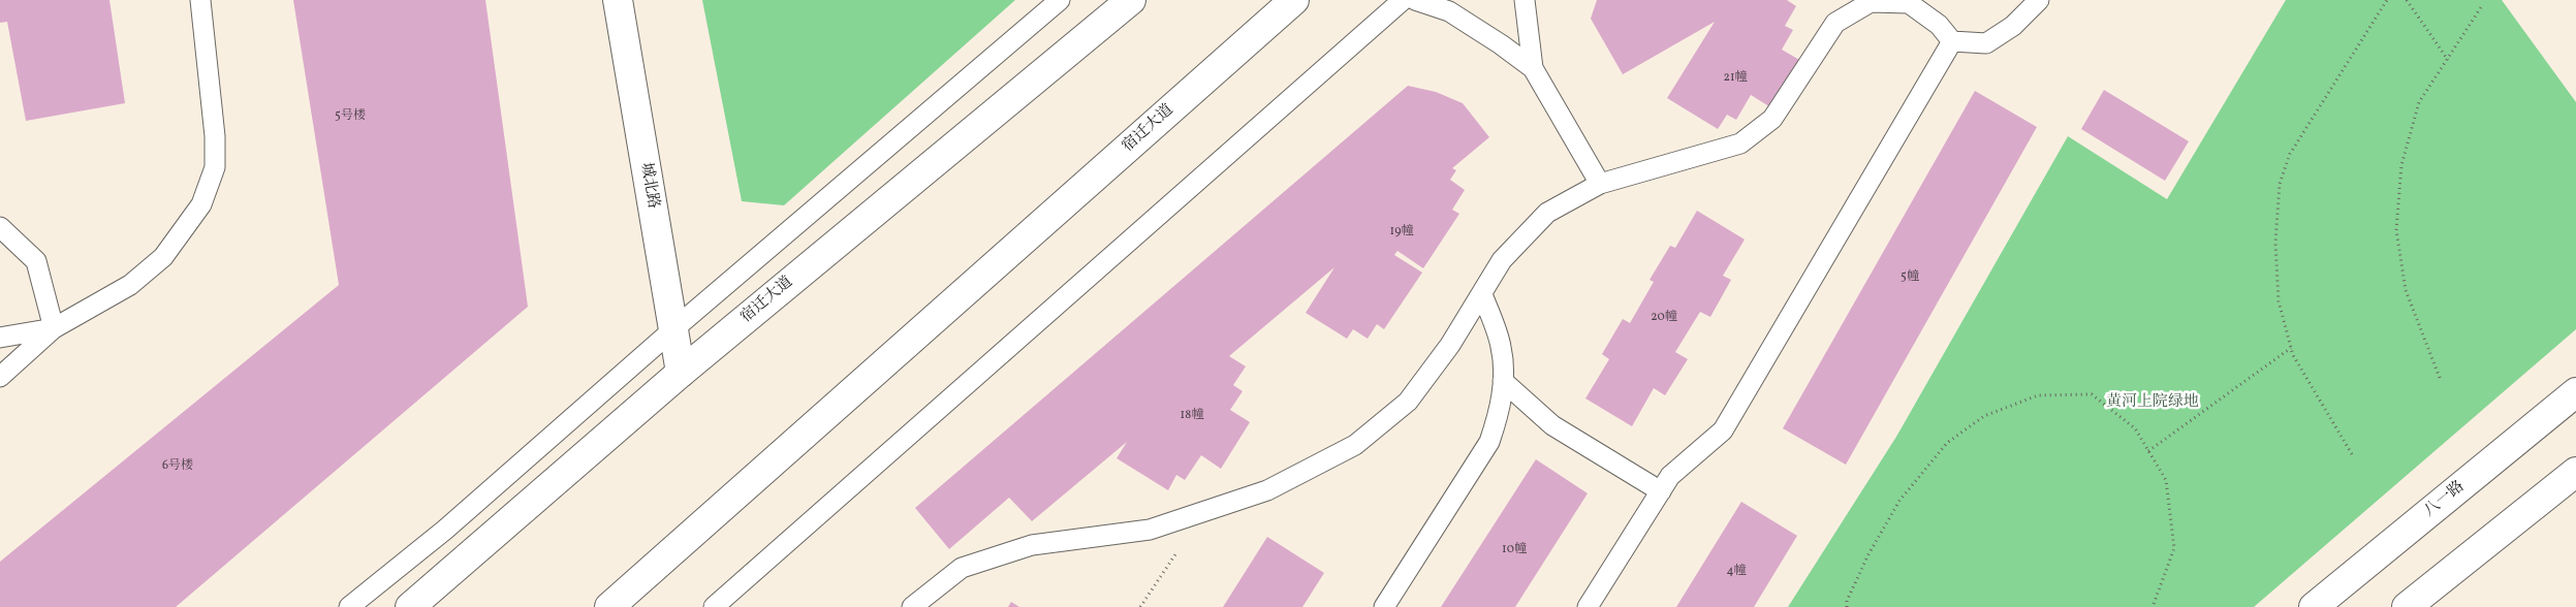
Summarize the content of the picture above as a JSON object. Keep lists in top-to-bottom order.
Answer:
{
  "streets": {
    "main road": ["宿迁大道", "城北路", "八一路"]
  },
  "crossings": [
    ["宿迁大道", "城北路"]
  ],
  "parks": ["黄河上院绿地"],
  "house_numbers": [
    "21幢",
    "5号楼",
    "19幢",
    "5幢",
    "20幢",
    "18幢",
    "6号楼",
    "10幢",
    "4幢"
  ]
}
